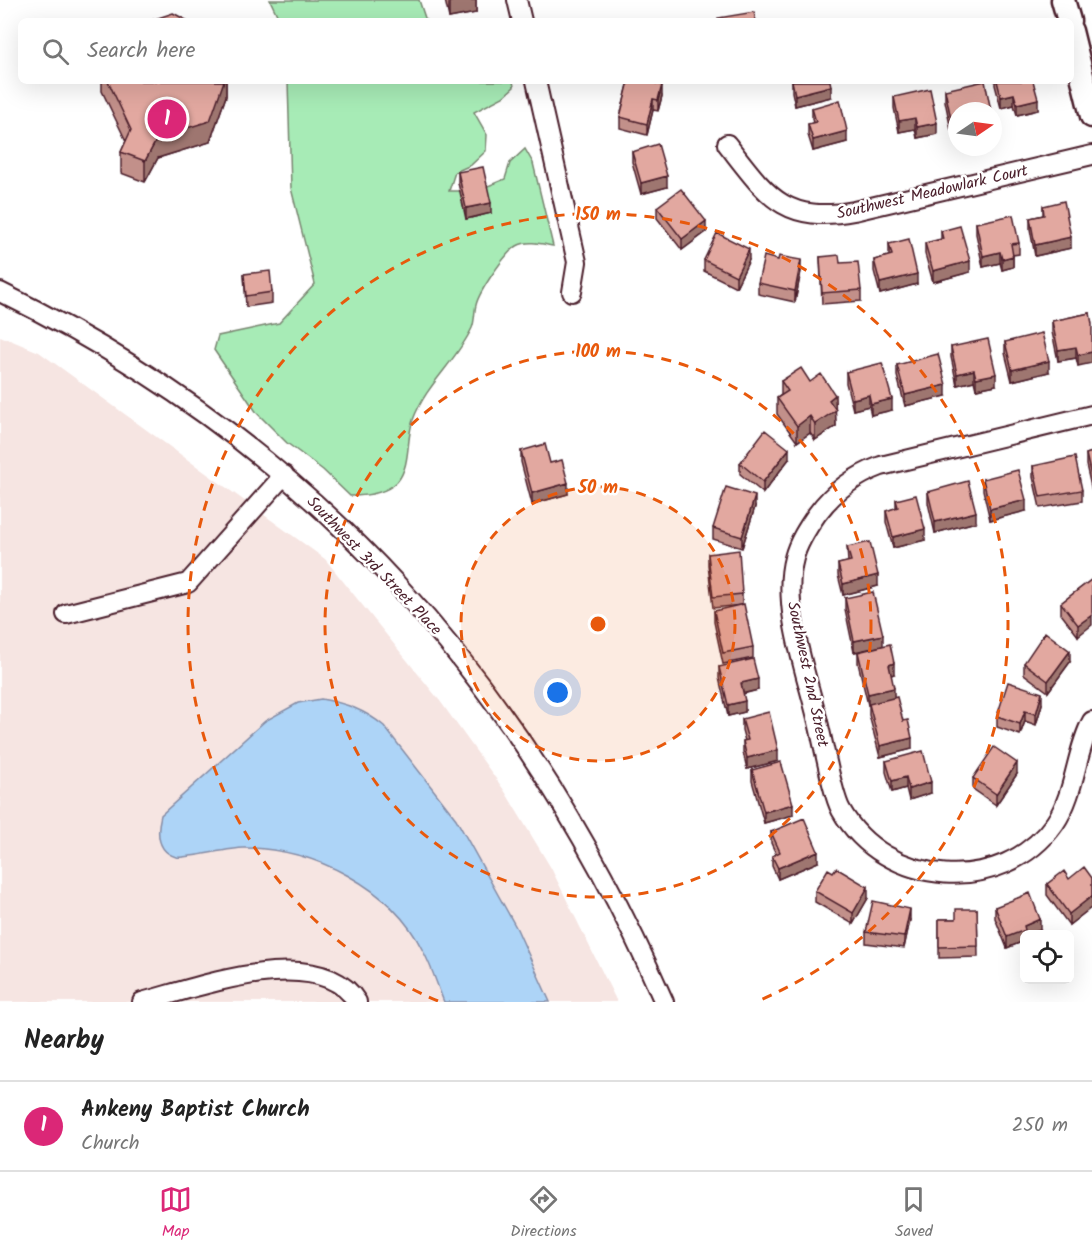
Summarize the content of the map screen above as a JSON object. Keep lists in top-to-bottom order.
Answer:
{
  "streets": {
    "street": ["Southwest Meadowlark Court", "Southwest 3rd Street Place", "Southwest 2nd Street"]
  },
  "north": "right",
  "page": {
    "search": "Search here",
    "pins": "1",
    "heading": "Nearby",
    "list": [
      {
        "mark": "1",
        "name": "Ankeny Baptist Church",
        "note": "Church",
        "value": "250 m"
      }
    ],
    "nav": ["Map", "Directions", "Saved"]
  },
  "rings": ["150 m", "100 m", "50 m"]
}
